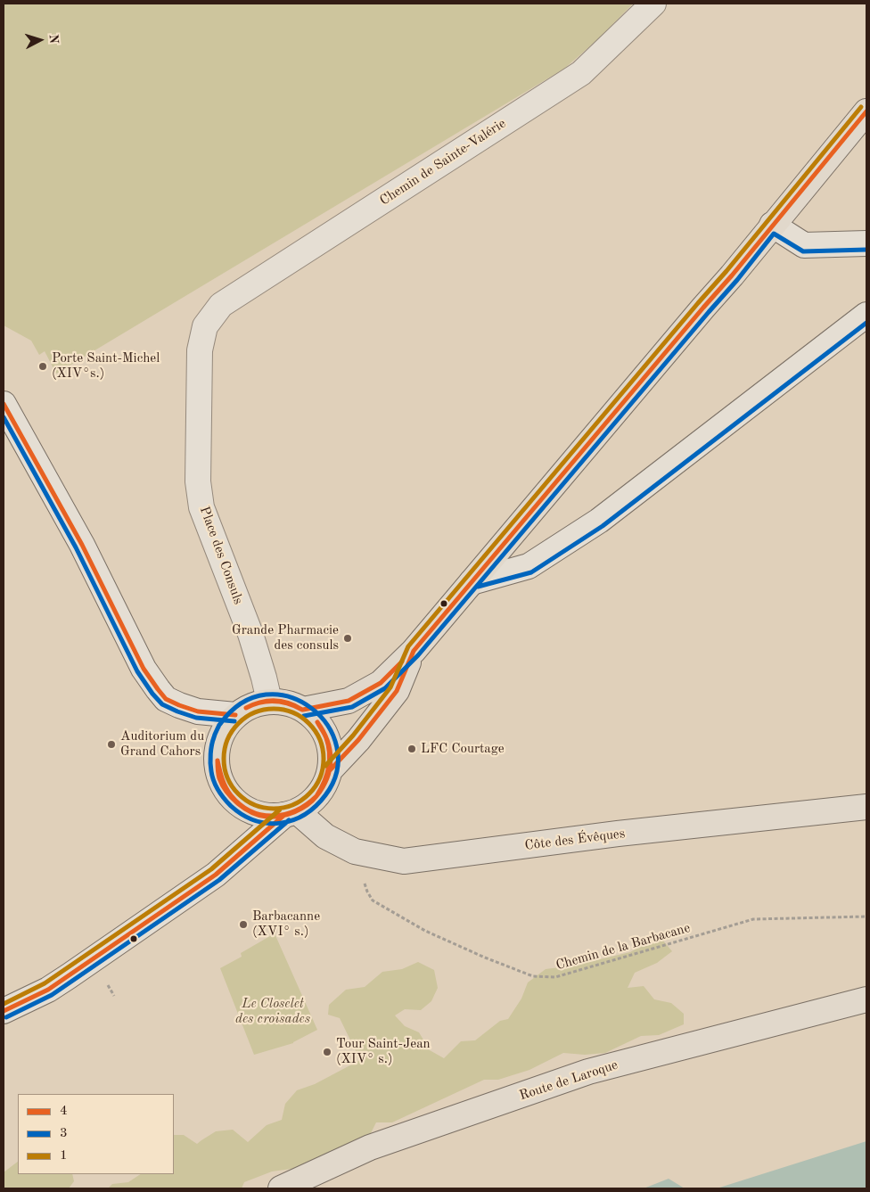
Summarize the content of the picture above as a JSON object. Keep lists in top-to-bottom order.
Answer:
{
  "streets": {
    "main road": ["Côte des Évêques", "Route de Laroque"],
    "street": ["Chemin de Sainte-Valérie", "Place des Consuls"],
    "path": ["Chemin de la Barbacane"]
  },
  "crossings": [
    ["Chemin de Sainte-Valérie", "Place des Consuls"],
    ["Place des Consuls", "Côte des Évêques"],
    ["Côte des Évêques", "Chemin de la Barbacane"]
  ],
  "parks": ["Le Closelet des croisades"],
  "places": [
    "Porte Saint-Michel (XIV°s.)",
    "Grande Pharmacie des consuls",
    "Auditorium du Grand Cahors",
    "LFC Courtage",
    "Barbacanne (XVI° s.)",
    "Tour Saint-Jean (XIV° s.)"
  ],
  "lines": ["transit line 1", "transit line 4", "transit line 3"],
  "legend": ["4", "3", "1"],
  "north": "right"
}
